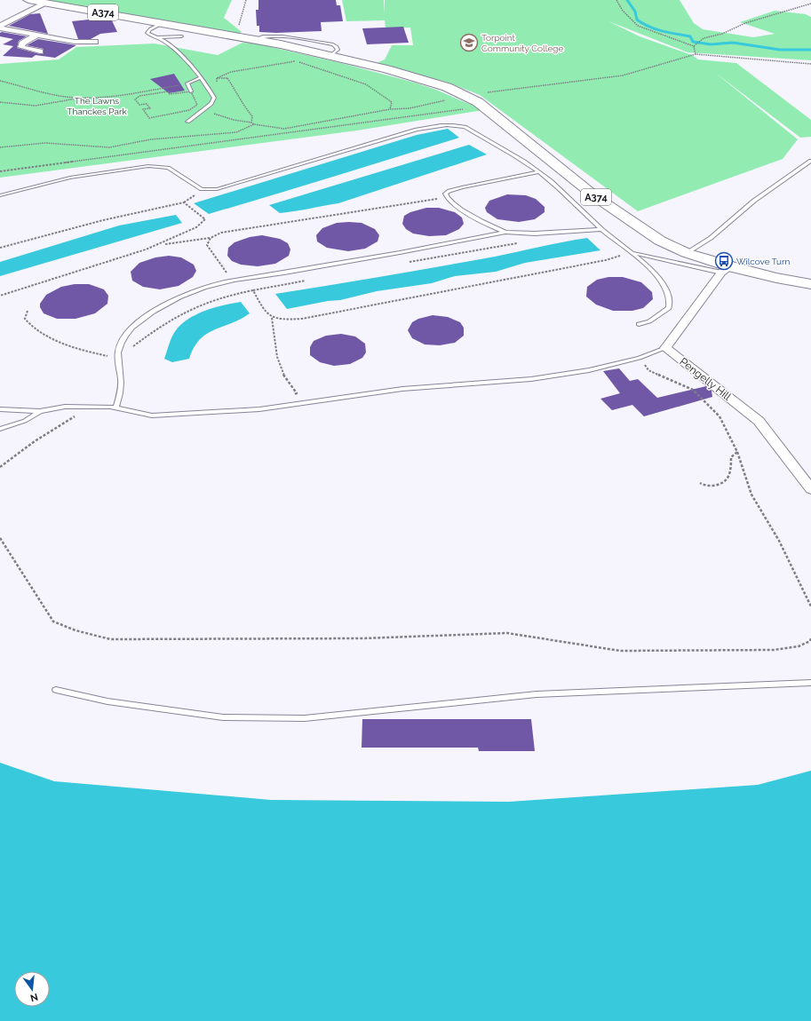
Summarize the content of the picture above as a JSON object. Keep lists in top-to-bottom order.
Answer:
{
  "streets": {
    "main road": ["A374"],
    "street": ["Pengelly Hill"]
  },
  "parks": ["The Lawns Thanckes Park"],
  "places": {
    "school or university": ["Torpoint Community College"],
    "bus stop": ["Wilcove Turn"]
  },
  "north": "bottom"
}
